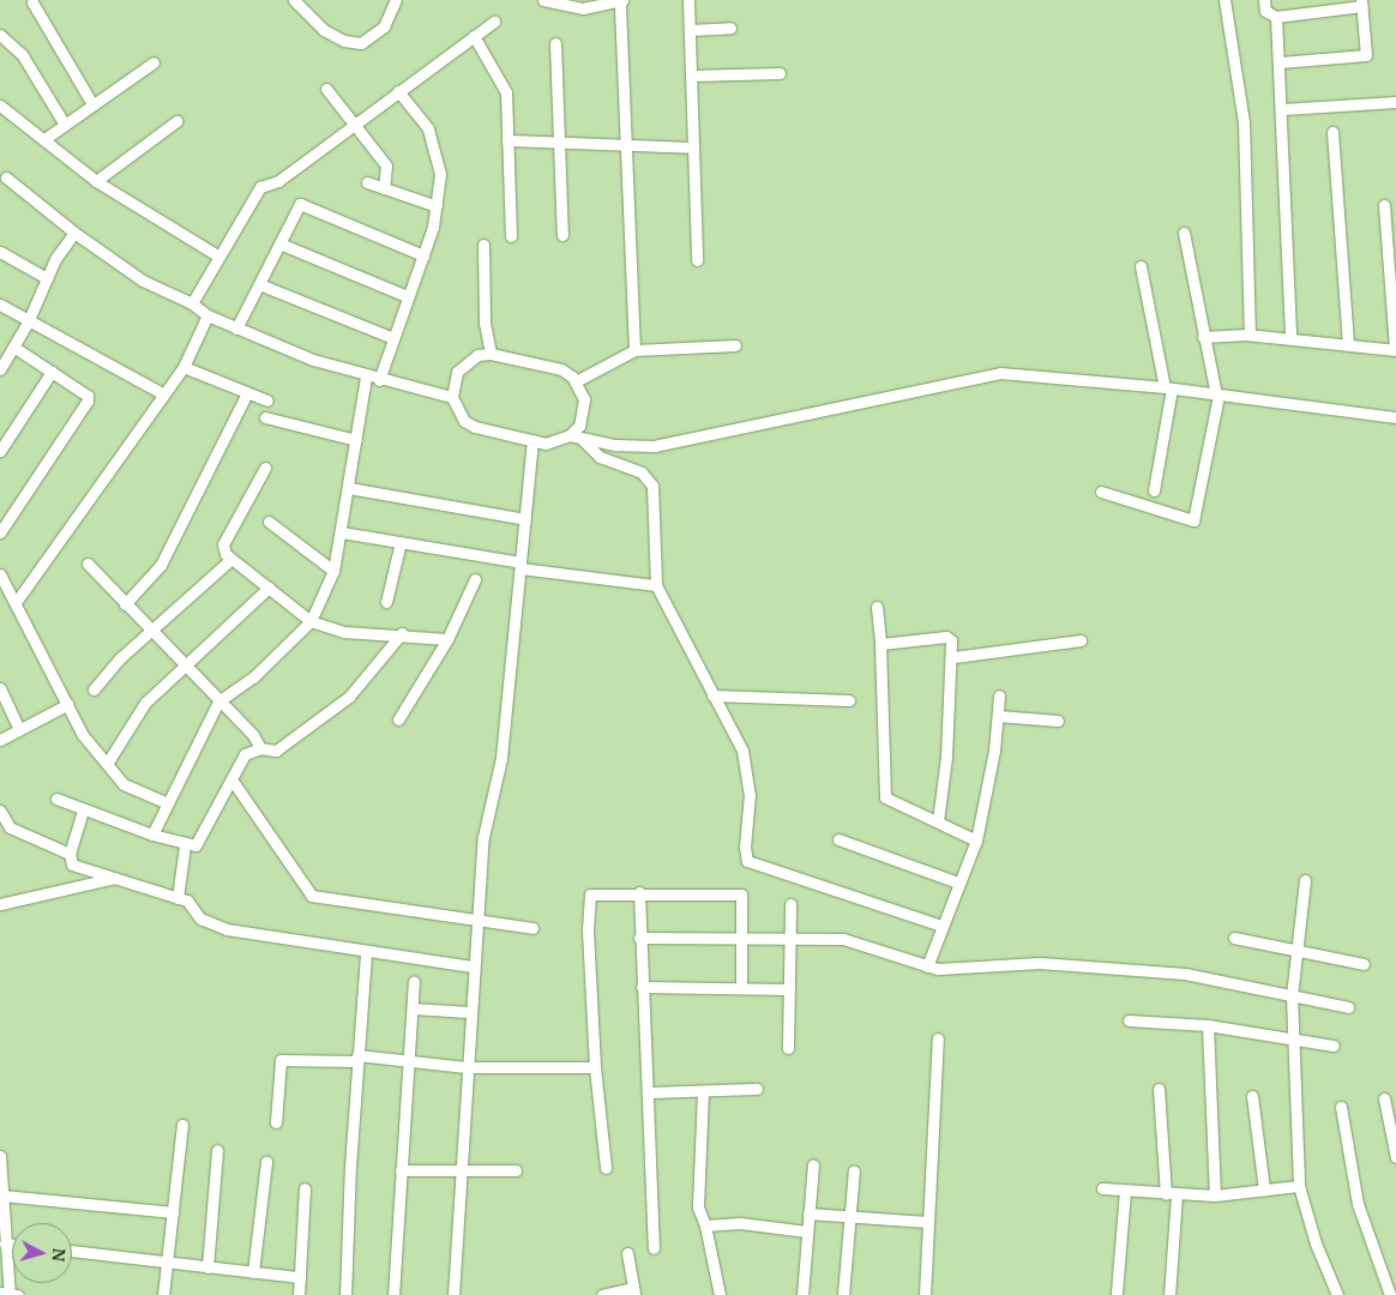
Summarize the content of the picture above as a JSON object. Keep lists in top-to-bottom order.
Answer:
{
  "north": "right"
}
